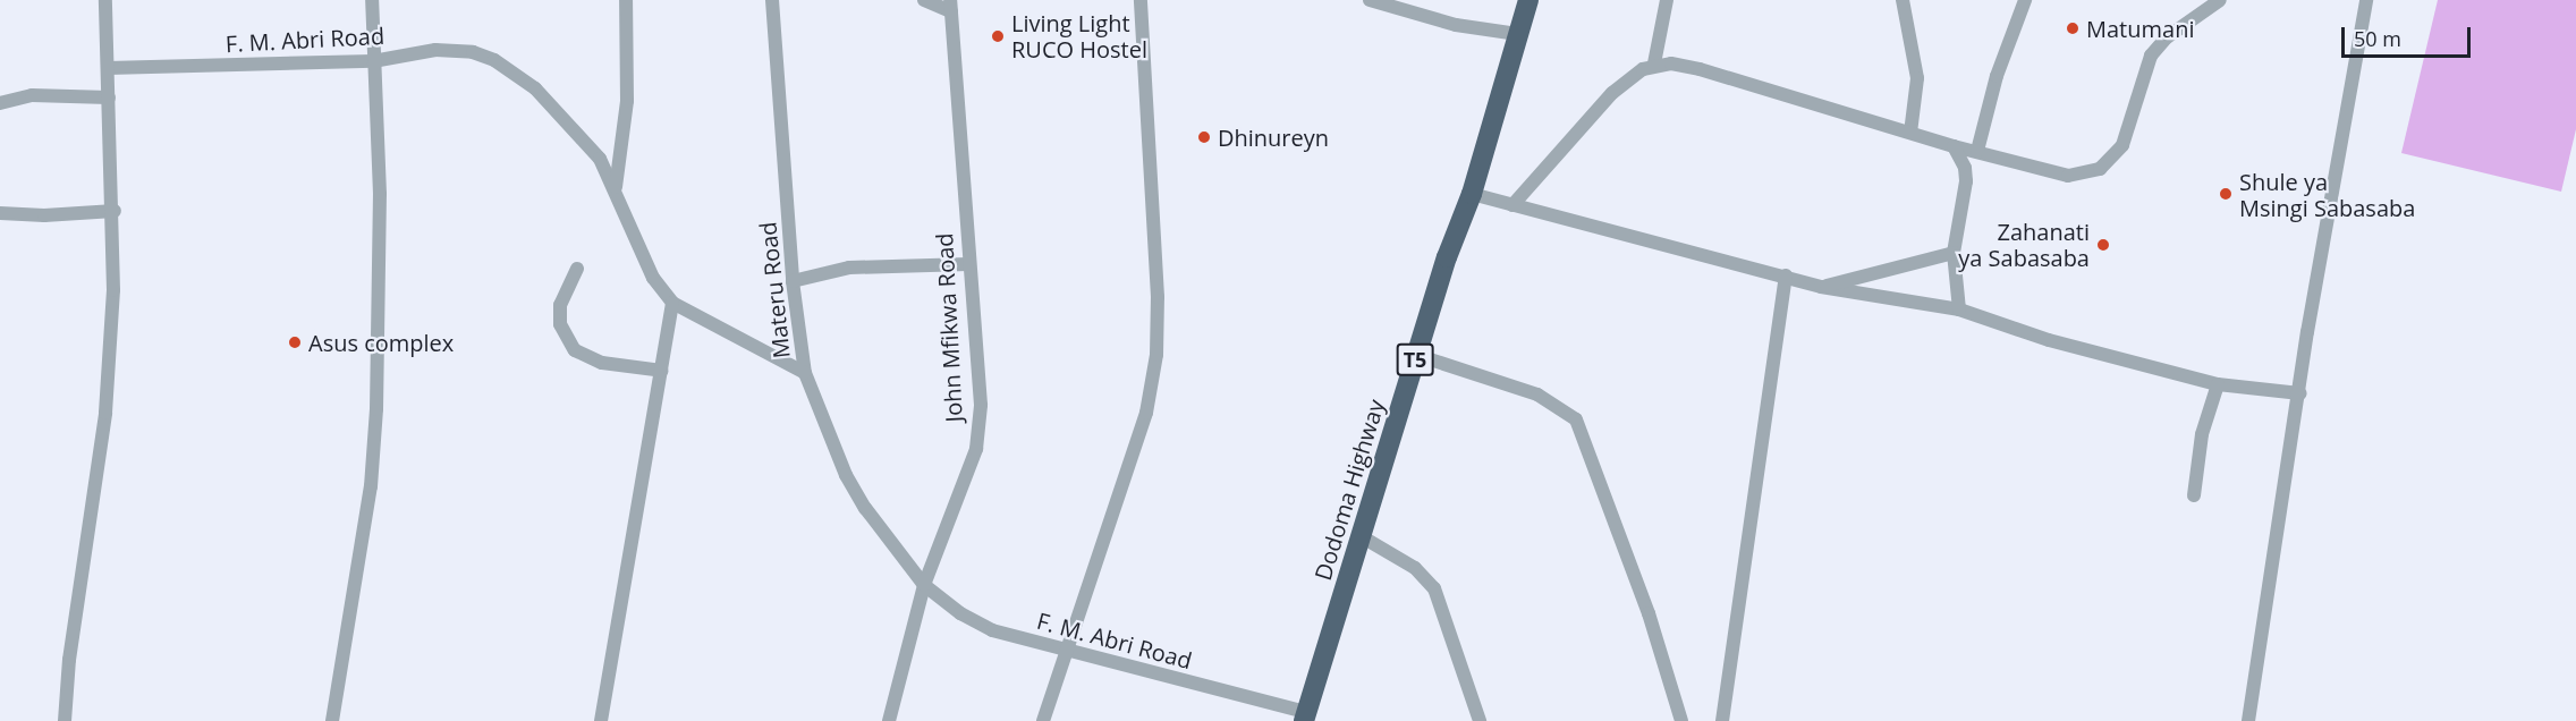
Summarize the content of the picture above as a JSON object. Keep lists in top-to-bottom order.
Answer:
{
  "streets": {
    "highway": ["T5", "Dodoma Highway"],
    "street": ["F. M. Abri Road", "Materu Road", "John Mfikwa Road"]
  },
  "crossings": [
    ["F. M. Abri Road", "Materu Road"],
    ["F. M. Abri Road", "John Mfikwa Road"],
    ["F. M. Abri Road", "Dodoma Highway"],
    ["Materu Road", "John Mfikwa Road"]
  ],
  "places": [
    "Matumani",
    "Living Light RUCO Hostel",
    "Dhinureyn",
    "Shule ya Msingi Sabasaba",
    "Zahanati ya Sabasaba",
    "Asus complex"
  ],
  "scale_bar": "50 m"
}
